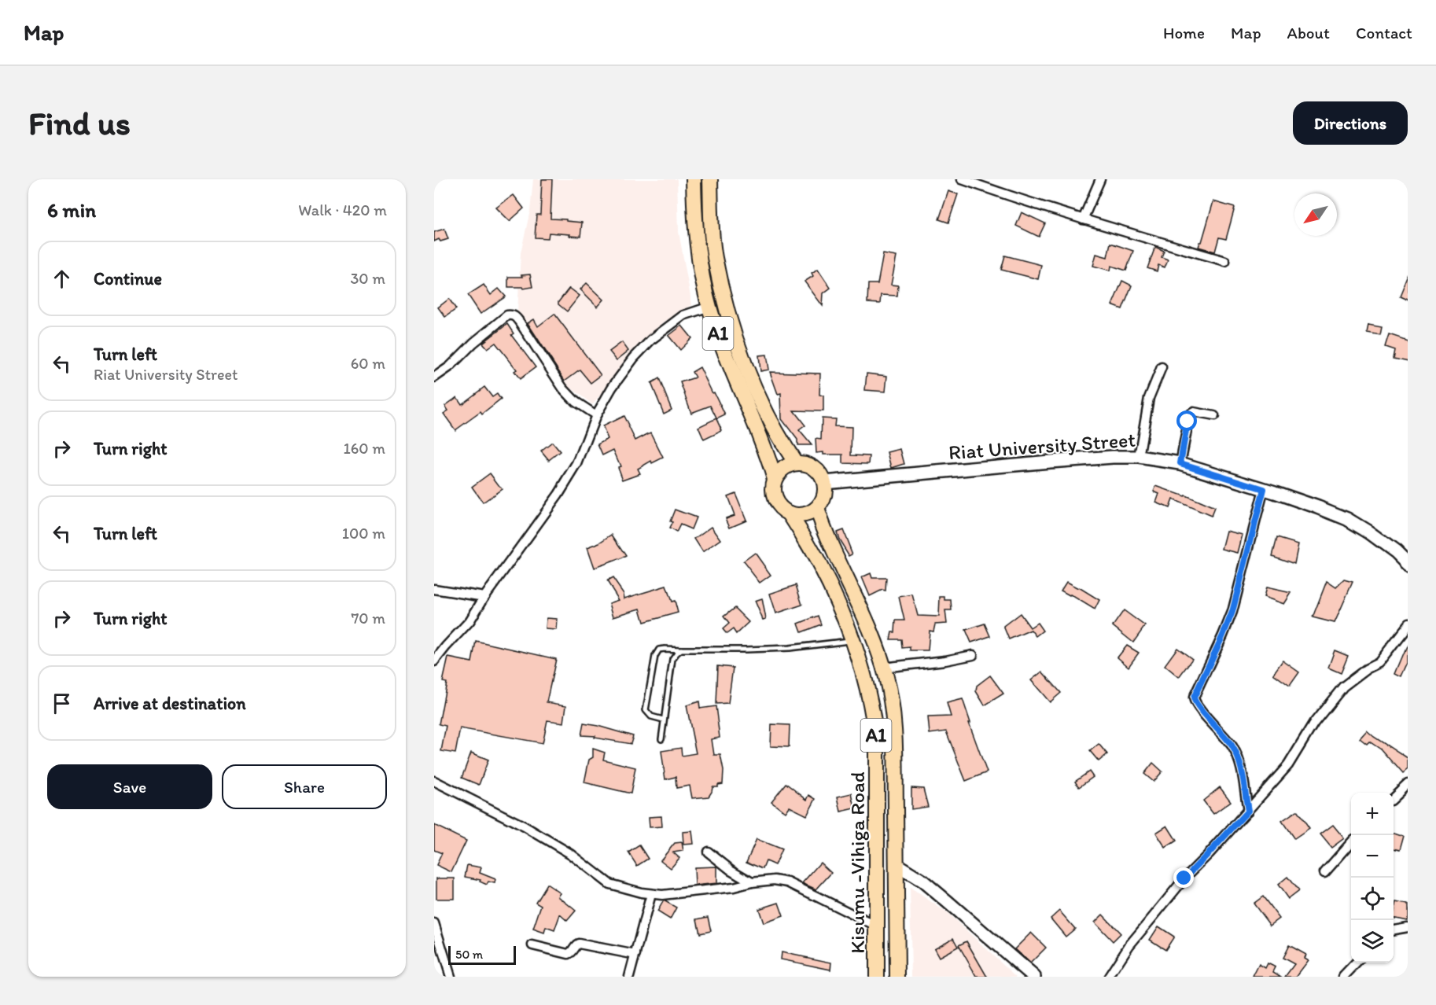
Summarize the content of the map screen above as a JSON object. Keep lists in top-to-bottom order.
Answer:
{
  "streets": {
    "highway": ["A1", "Kisumu -Vihiga Road"],
    "street": ["Riat University Street"]
  },
  "crossings": [
    ["A1", "Riat University Street"],
    ["A1", "Kisumu -Vihiga Road"],
    ["Riat University Street", "Kisumu -Vihiga Road"]
  ],
  "scale_bar": "50 m",
  "north": "bottom left",
  "page": {
    "header": "Map",
    "nav": [
      "Home",
      "Map",
      "About",
      "Contact"
    ],
    "buttons": [
      "Directions",
      ["Save", "Share"]
    ],
    "title": "Find us",
    "heading": ["6 min", "Walk · 420 m"],
    "list": [
      ["Continue", "30 m"],
      ["Turn left", "Riat University Street", "60 m"],
      ["Turn right", "160 m"],
      ["Turn left", "100 m"],
      ["Turn right", "70 m"],
      "Arrive at destination"
    ],
    "map_buttons": ["+", "−"],
    "scale": "50 m"
  }
}
